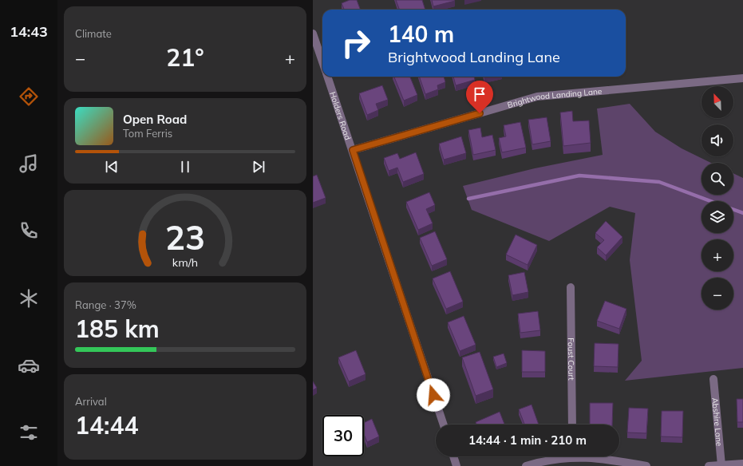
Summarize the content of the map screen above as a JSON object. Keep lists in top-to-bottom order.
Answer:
{
  "streets": {
    "street": [
      "Brightwood Landing Lane",
      "Holders Road",
      "Foust Court",
      "Abshire Lane"
    ]
  },
  "crossings": [
    ["Brightwood Landing Lane", "Holders Road"]
  ],
  "north": "top left",
  "page": {
    "tabs": "14:43",
    "tile": [
      "Climate",
      ["Range · 37%", "185 km"],
      ["Arrival", "14:44"]
    ],
    "turn": ["140 m", "Brightwood Landing Lane"],
    "heat": ["−", "21°", "+"],
    "map_buttons": ["+", "−"],
    "song": ["Open Road", "Tom Ferris"],
    "limit": "30",
    "trip": "14:44 · 1 min · 210 m",
    "gauge": ["23", "km/h"]
  }
}
